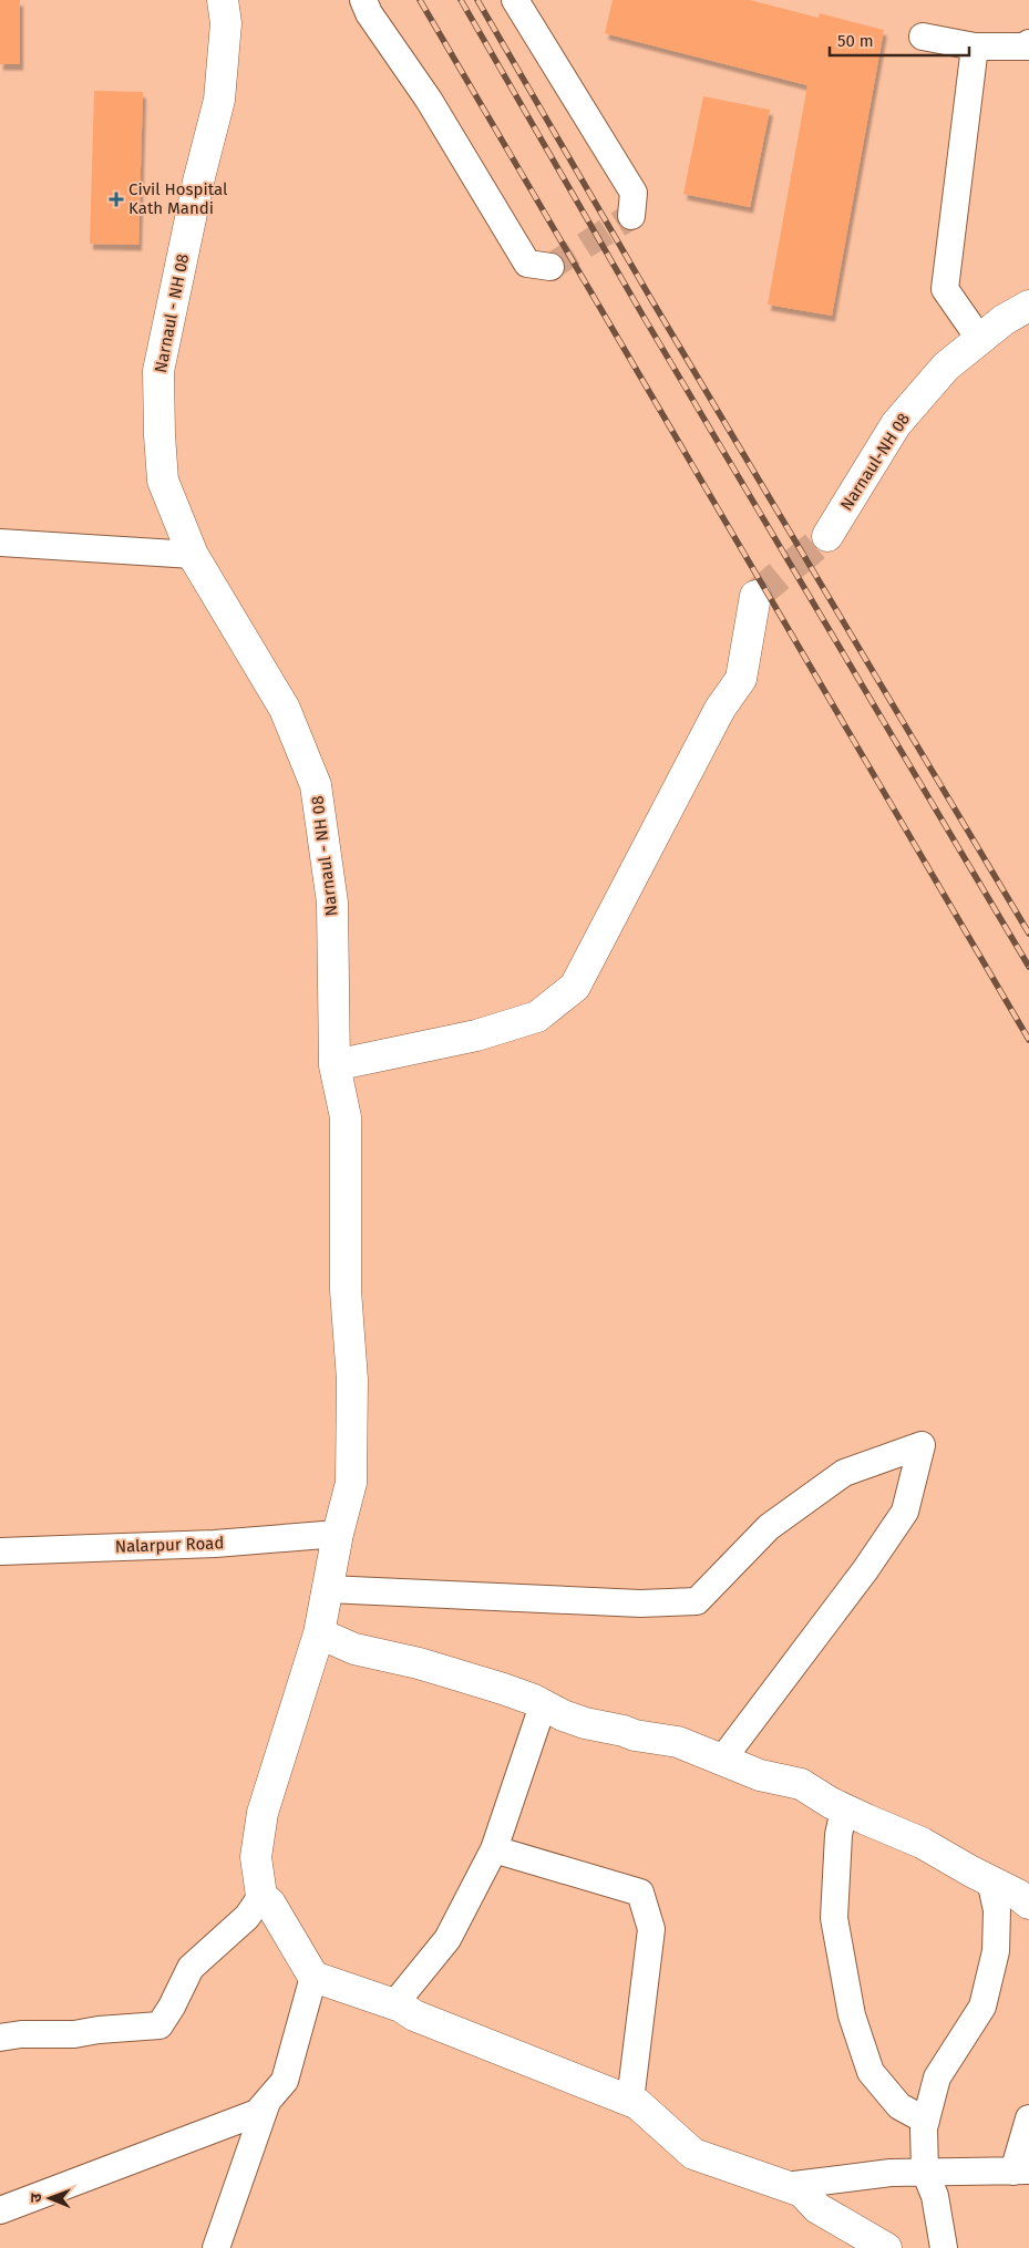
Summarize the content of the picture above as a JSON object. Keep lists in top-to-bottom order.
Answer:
{
  "streets": {
    "main road": ["Narnaul - NH 08", "Narnaul-NH 08"],
    "street": ["Nalarpur Road"]
  },
  "crossings": [
    ["Narnaul - NH 08", "Nalarpur Road"]
  ],
  "places": {
    "health": ["Civil Hospital Kath Mandi"]
  },
  "scale_bar": "50 m",
  "north": "left"
}
